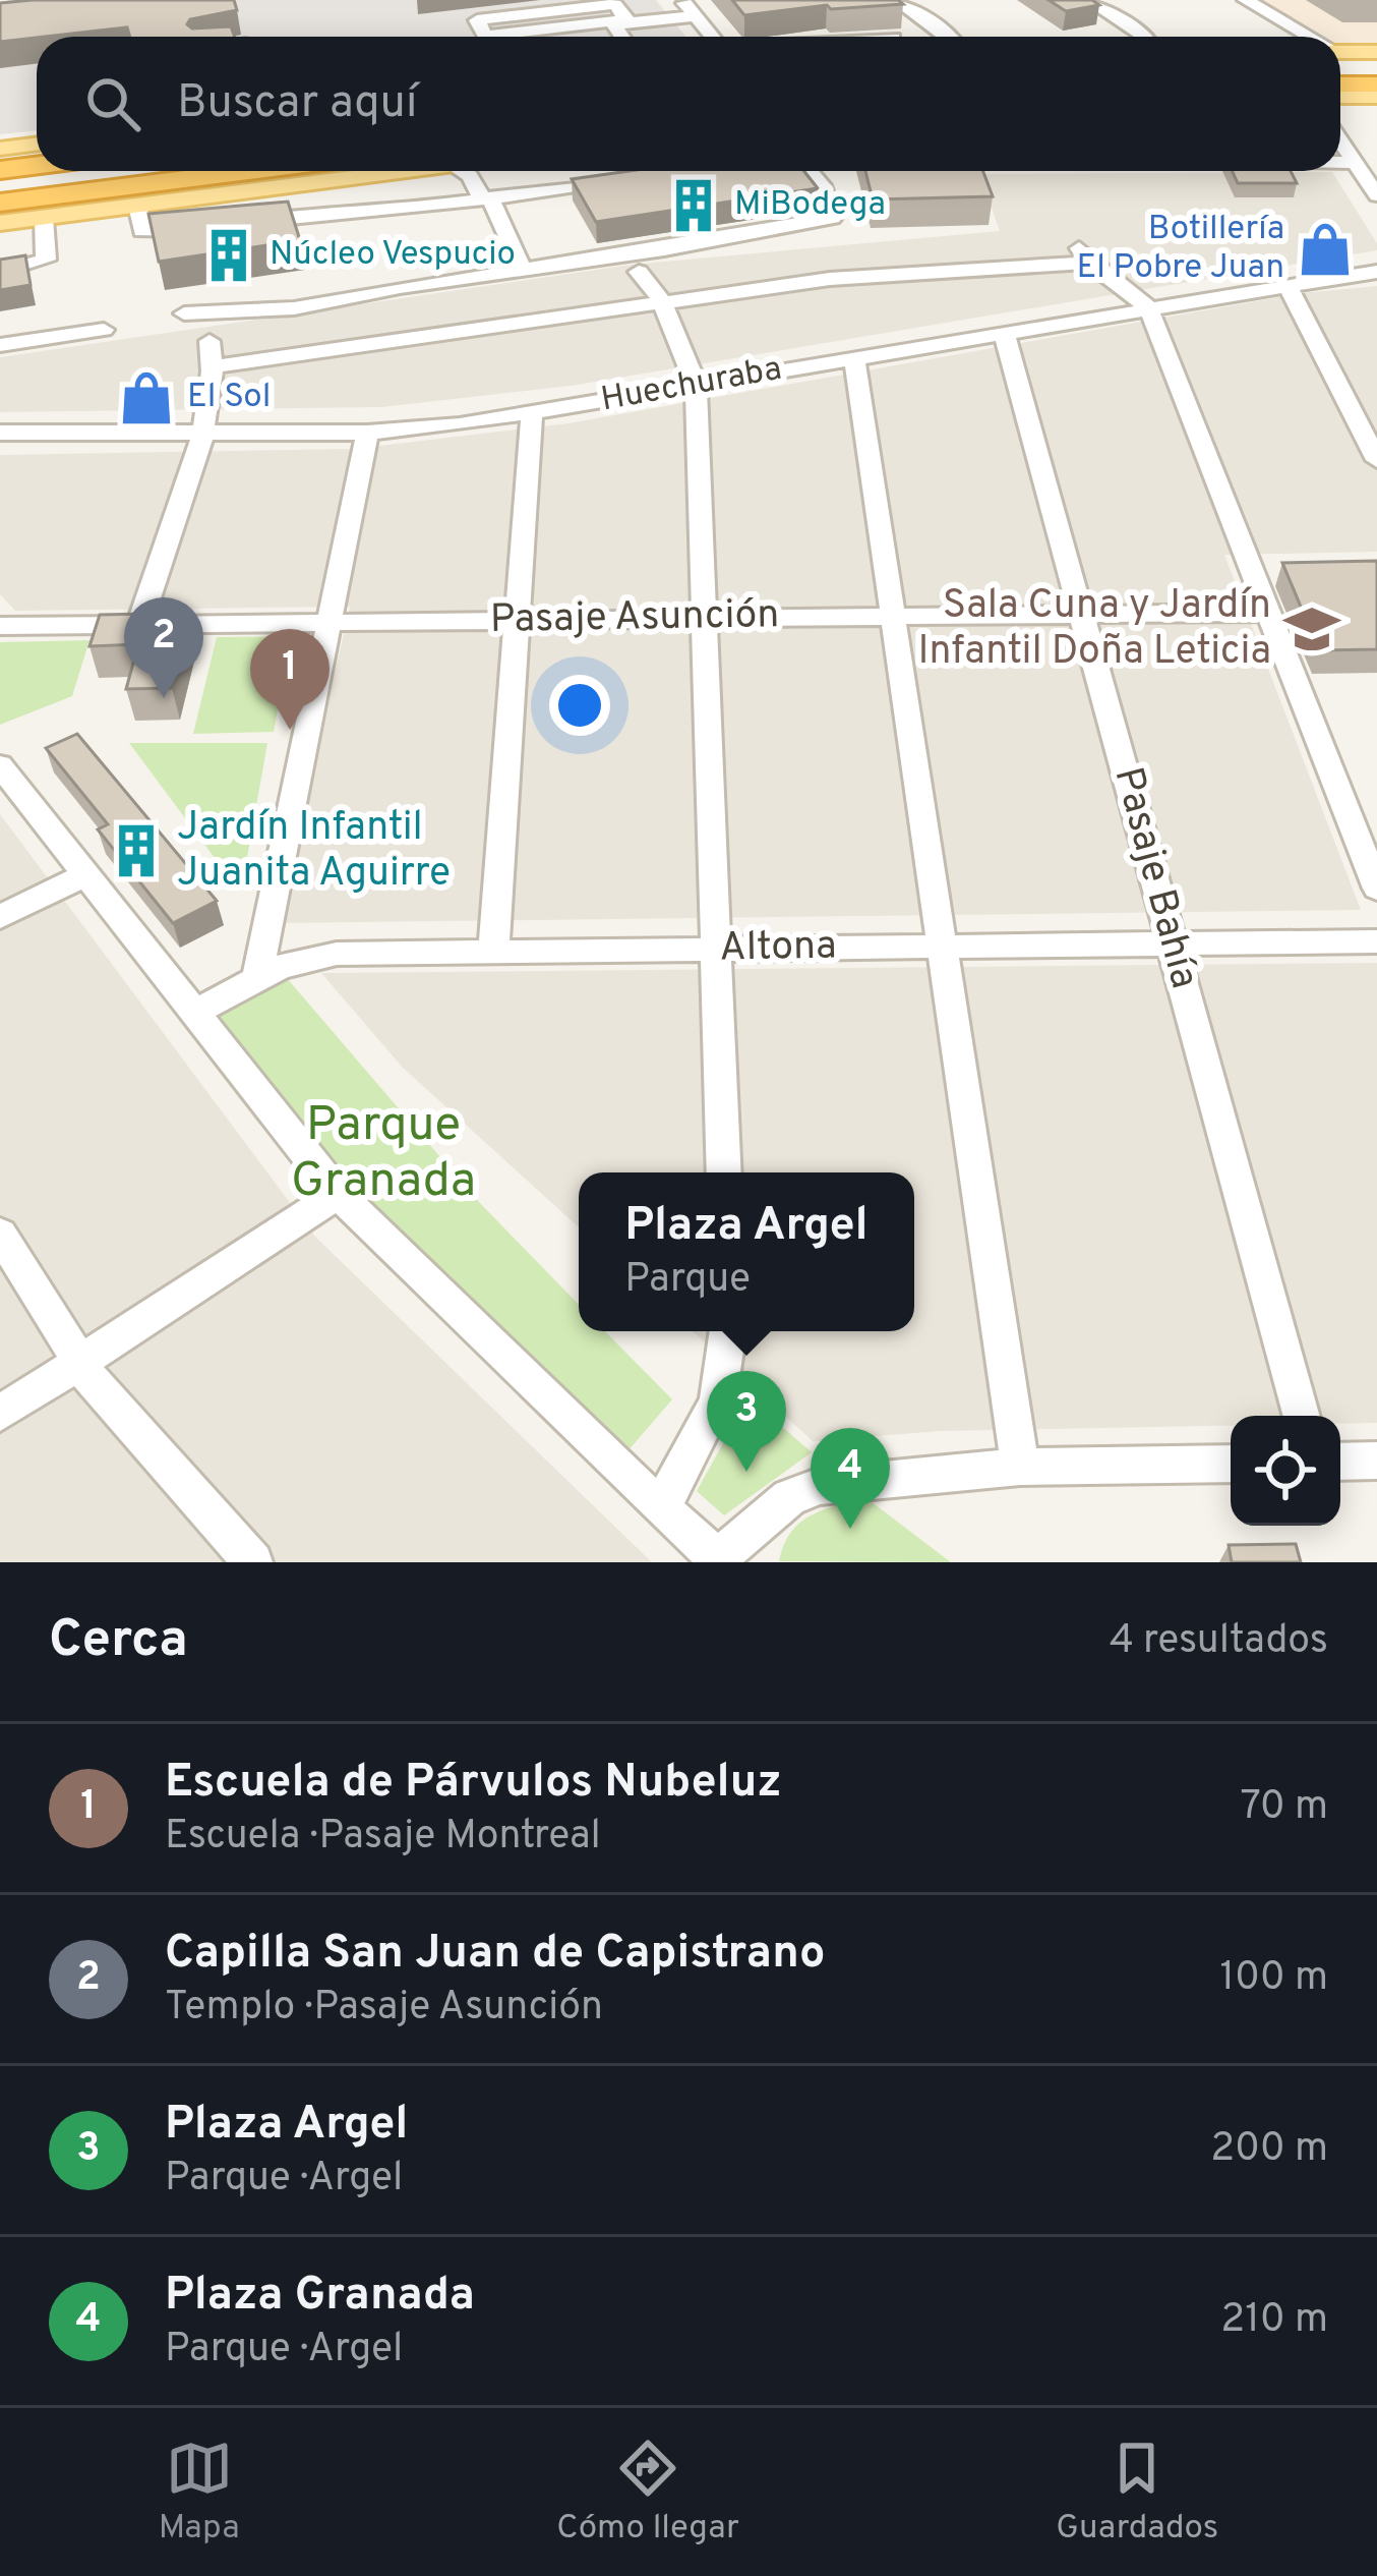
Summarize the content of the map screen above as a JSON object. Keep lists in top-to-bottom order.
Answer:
{
  "streets": {
    "street": [
      "Huechuraba",
      "Pasaje Asunción",
      "Pasaje Bahía",
      "Altona"
    ]
  },
  "crossings": [
    ["Huechuraba", "Pasaje Bahía"],
    ["Pasaje Asunción", "Pasaje Bahía"],
    ["Pasaje Bahía", "Altona"]
  ],
  "parks": ["Parque Granada"],
  "places": {
    "building": ["MiBodega", "Núcleo Vespucio", "Jardín Infantil Juanita Aguirre"],
    "shop": ["Botillería El Pobre Juan", "El Sol"],
    "school or university": ["Sala Cuna y Jardín Infantil Doña Leticia"]
  },
  "page": {
    "search": "Buscar aquí",
    "pins": [
      "2",
      "1",
      "3",
      "4"
    ],
    "popup": ["Plaza Argel", "Parque"],
    "heading": ["Cerca", "4 resultados"],
    "list": [
      {
        "mark": "1",
        "name": "Escuela de Párvulos Nubeluz",
        "note": "Escuela · Pasaje Montreal",
        "value": "70 m"
      },
      {
        "mark": "2",
        "name": "Capilla San Juan de Capistrano",
        "note": "Templo · Pasaje Asunción",
        "value": "100 m"
      },
      {
        "mark": "3",
        "name": "Plaza Argel",
        "note": "Parque · Argel",
        "value": "200 m"
      },
      {
        "mark": "4",
        "name": "Plaza Granada",
        "note": "Parque · Argel",
        "value": "210 m"
      }
    ],
    "nav": ["Mapa", "Cómo llegar", "Guardados"]
  }
}
